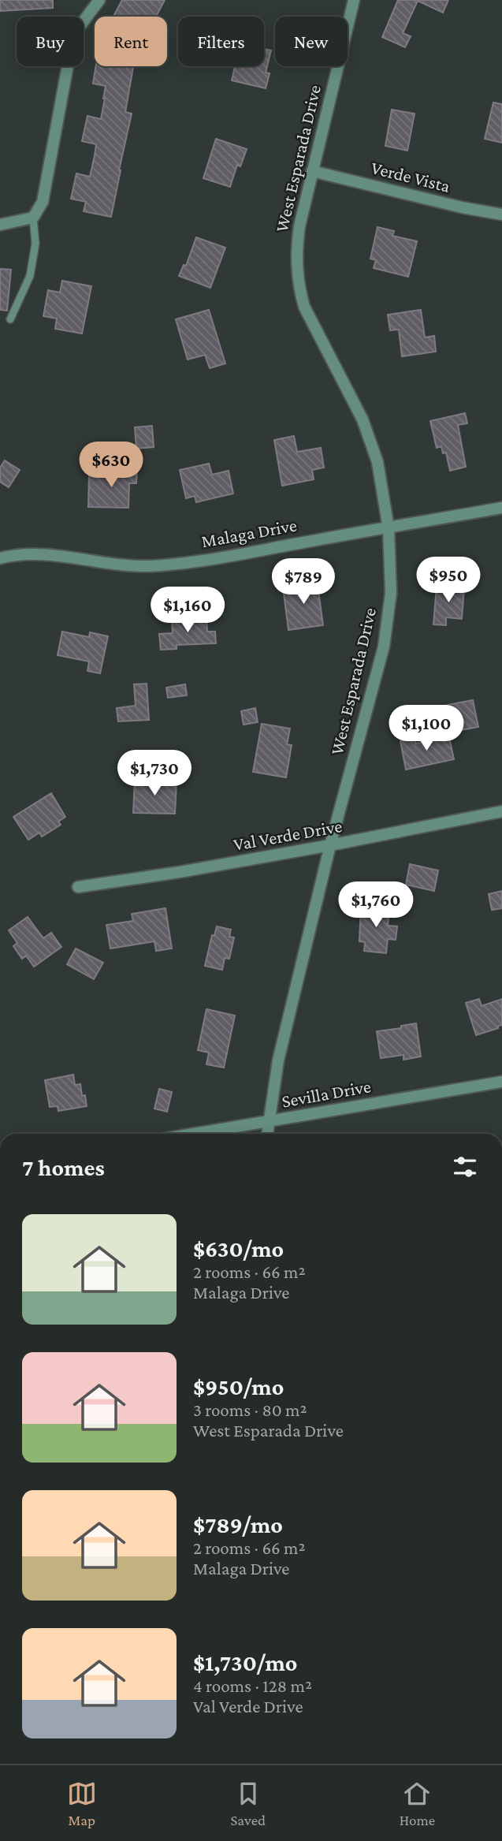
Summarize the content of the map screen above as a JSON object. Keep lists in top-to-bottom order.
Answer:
{
  "streets": {
    "street": [
      "West Esparada Drive",
      "Verde Vista",
      "Malaga Drive",
      "Val Verde Drive",
      "Sevilla Drive"
    ]
  },
  "crossings": [
    ["West Esparada Drive", "Verde Vista"],
    ["West Esparada Drive", "Malaga Drive"],
    ["West Esparada Drive", "Val Verde Drive"],
    ["West Esparada Drive", "Sevilla Drive"]
  ],
  "page": {
    "chip": [
      "Buy",
      "Rent",
      "Filters",
      "New"
    ],
    "price": [
      "$630",
      "$950",
      "$789",
      "$1,160",
      "$1,100",
      "$1,730",
      "$1,760"
    ],
    "heading": "7 homes",
    "list": [
      {
        "name": "$630/mo",
        "note": "2 rooms · 66 m² · Malaga Drive"
      },
      {
        "name": "$950/mo",
        "note": "3 rooms · 80 m² · West Esparada Drive"
      },
      {
        "name": "$789/mo",
        "note": "2 rooms · 66 m² · Malaga Drive"
      },
      {
        "name": "$1,730/mo",
        "note": "4 rooms · 128 m² · Val Verde Drive"
      }
    ],
    "tabs": ["Map", "Saved", "Home"]
  }
}
